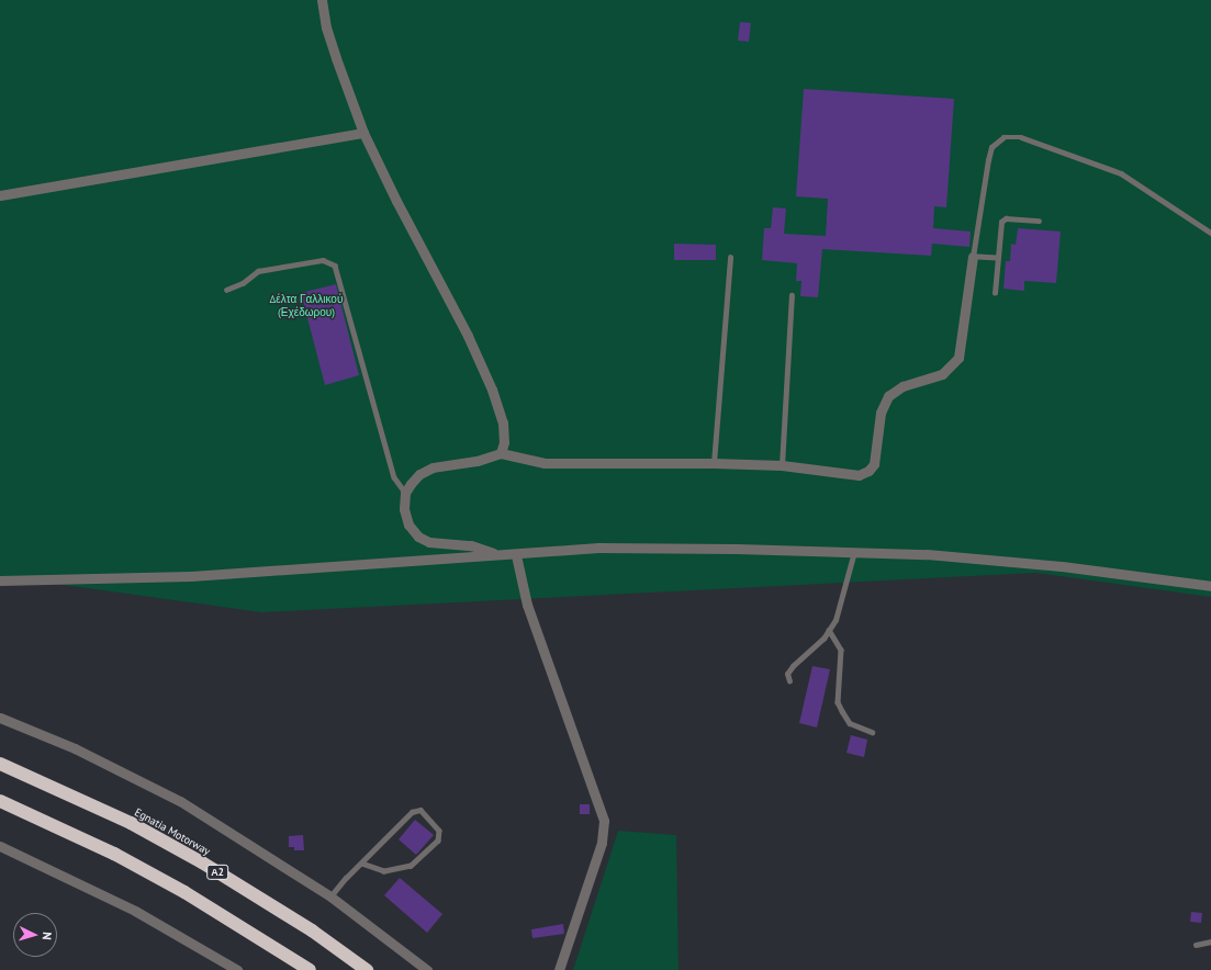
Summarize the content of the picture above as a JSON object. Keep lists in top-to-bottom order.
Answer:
{
  "streets": {
    "highway": ["Egnatia Motorway", "Α2"]
  },
  "parks": ["Δέλτα Γαλλικού (Εχέδωρου)"],
  "north": "right"
}
